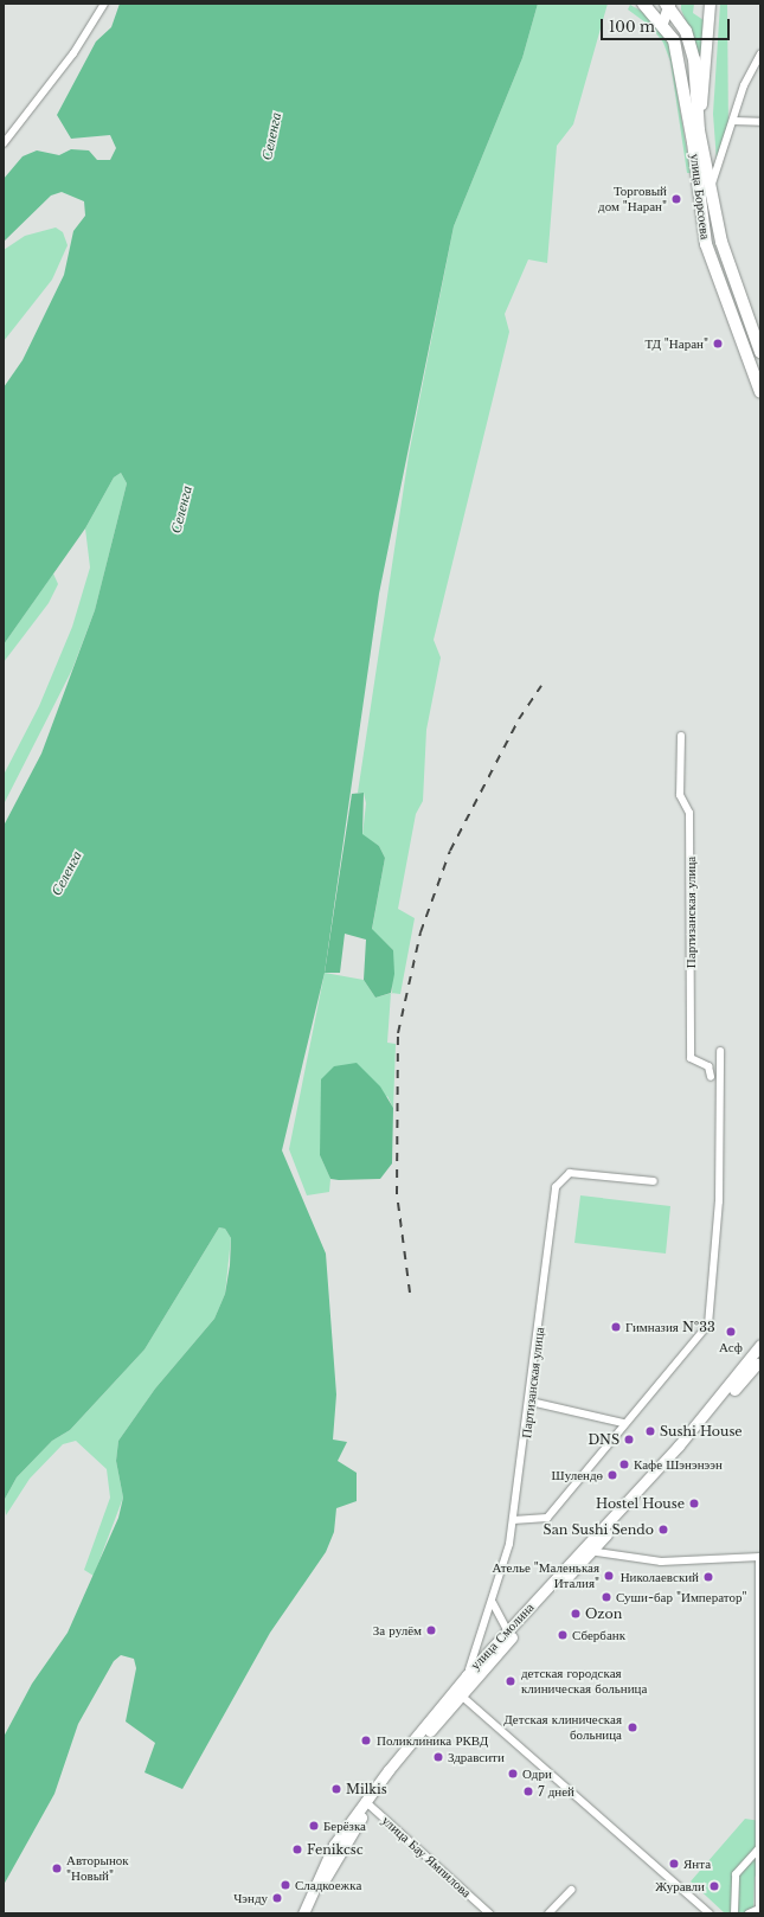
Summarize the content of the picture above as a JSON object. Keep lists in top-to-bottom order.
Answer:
{
  "streets": {
    "main road": ["улица Борсоева", "улица Смолина"],
    "street": ["Партизанская улица", "улица Бау Ямпилова"]
  },
  "crossings": [
    ["Партизанская улица", "улица Смолина"],
    ["улица Смолина", "улица Бау Ямпилова"]
  ],
  "water": ["Селенга"],
  "places": [
    "Торговый дом \"Наран\"",
    "ТД \"Наран\"",
    "Гимназия №33",
    "Асф",
    "Sushi House",
    "DNS",
    "Кафе Шэнэнээн",
    "Шулендө",
    "Hostel House",
    "San Sushi Sendo",
    "Ателье \"Маленькая Италия\"",
    "Николаевский",
    "Суши-бар \"Император\"",
    "Ozon",
    "За рулём",
    "Сбербанк",
    "детская городская клиническая больница",
    "Детская клиническая больница",
    "Поликлиника РКВД",
    "Здравсити",
    "Одри",
    "Milkis",
    "7 дней",
    "Берёзка",
    "Fenikcsc",
    "Янта",
    "Авторынок \"Новый\"",
    "Сладкоежка",
    "Журавли",
    "Чэнду"
  ],
  "scale_bar": "100 m"
}
